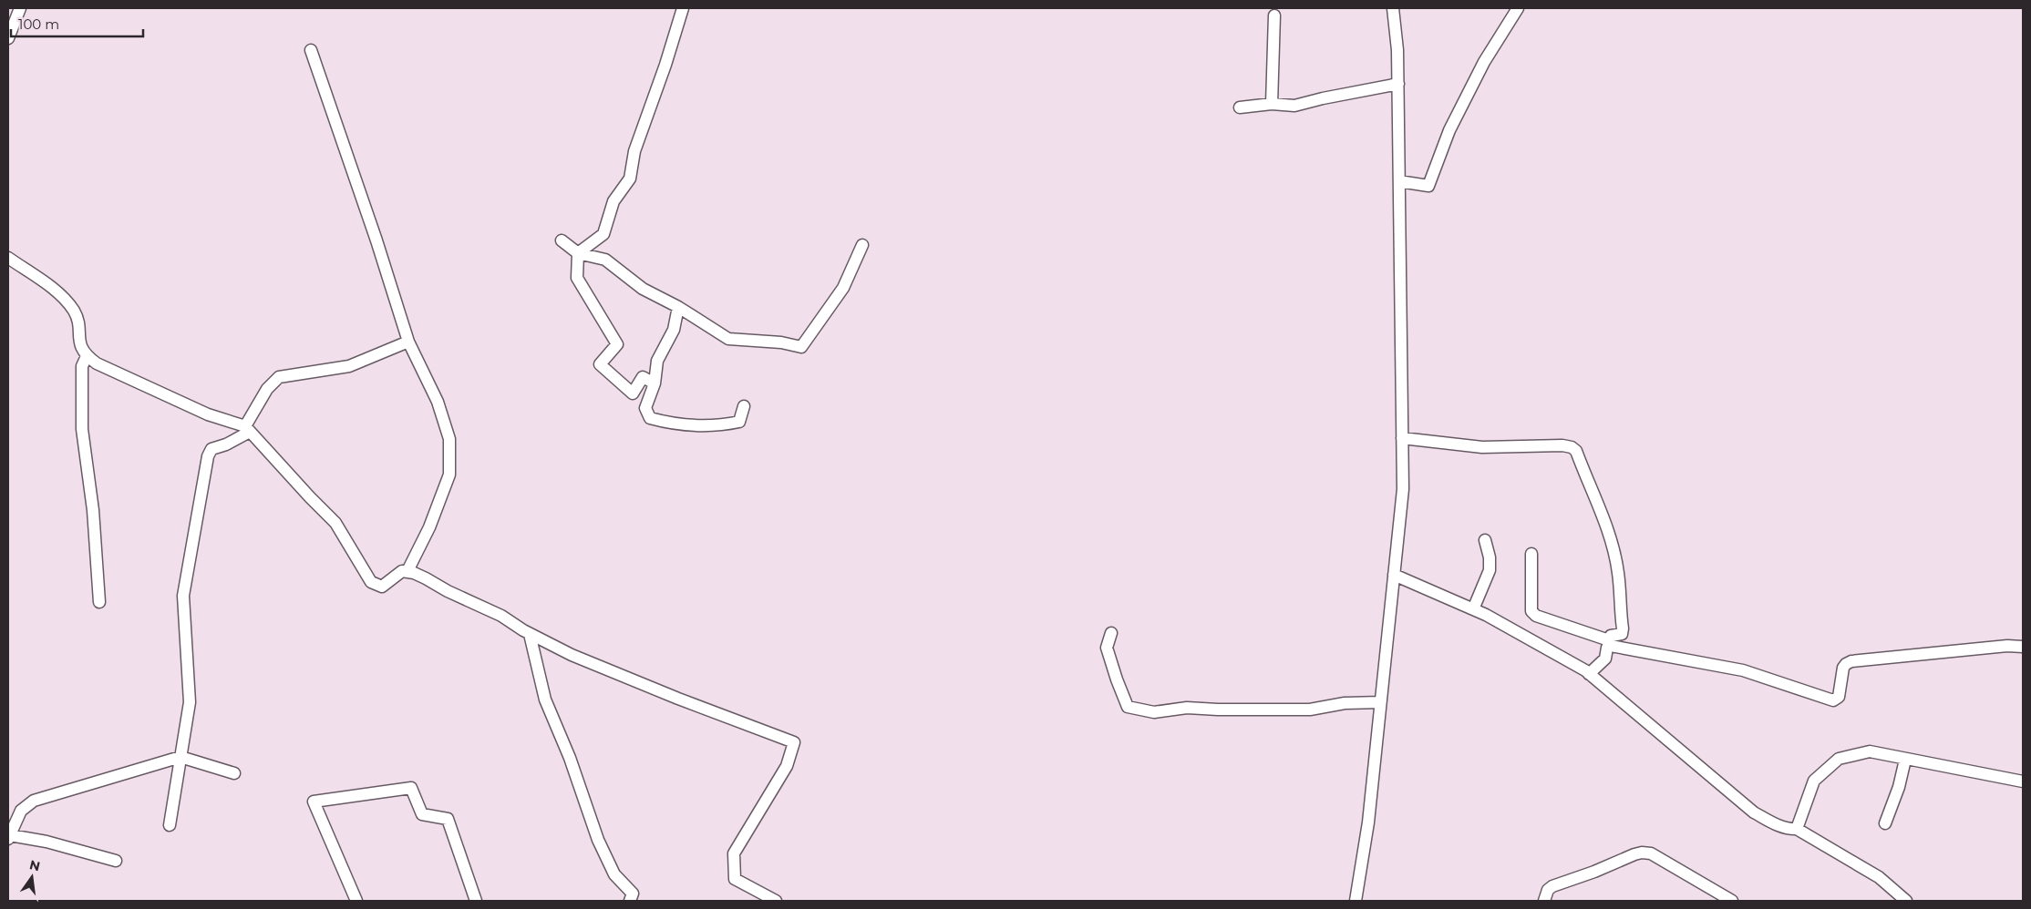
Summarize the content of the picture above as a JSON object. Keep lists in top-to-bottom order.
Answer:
{
  "scale_bar": "100 m",
  "north": "top"
}
